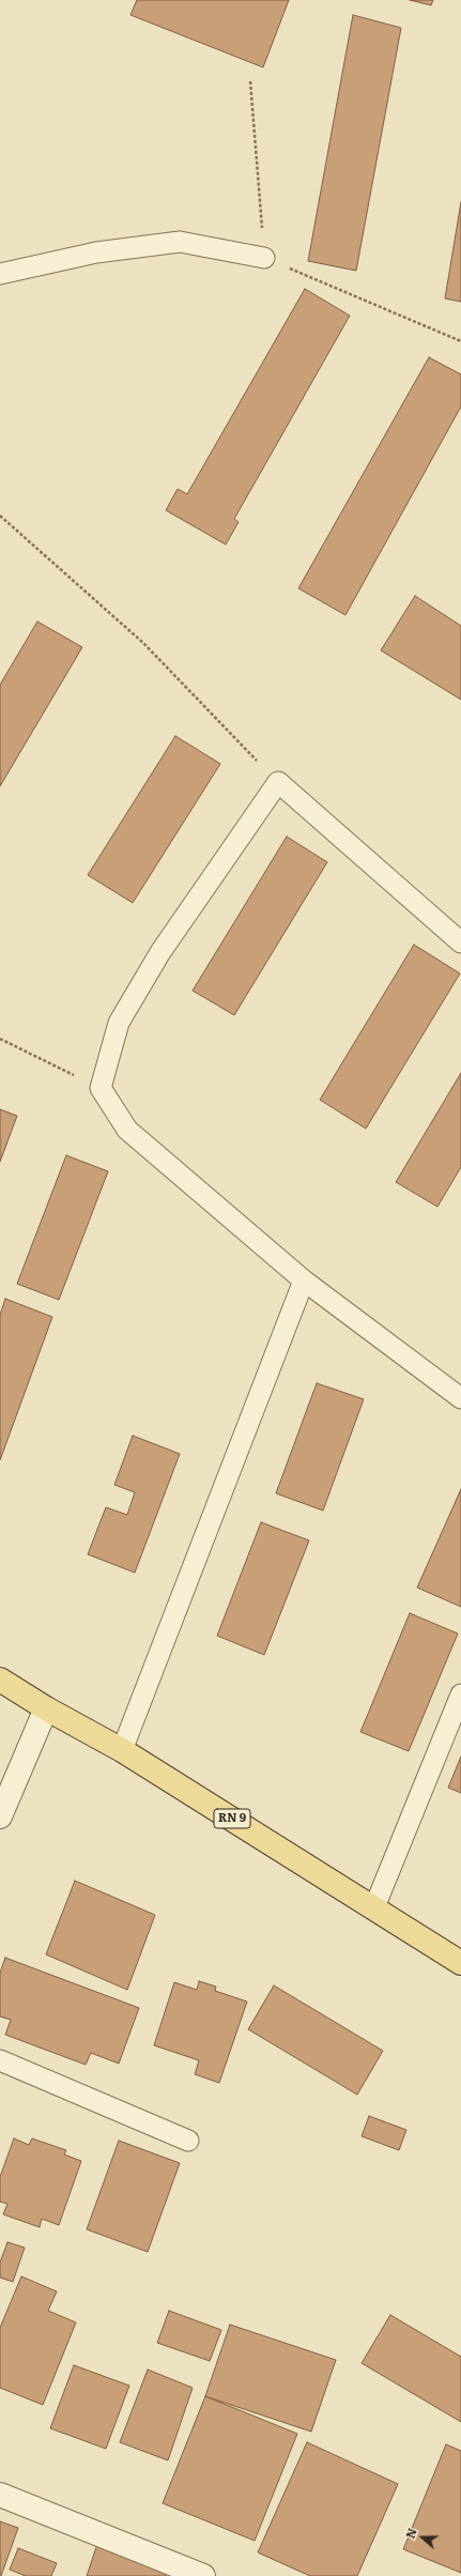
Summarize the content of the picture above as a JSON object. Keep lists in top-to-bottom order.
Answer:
{
  "streets": {
    "main road": ["RN 9"]
  },
  "north": "left"
}
